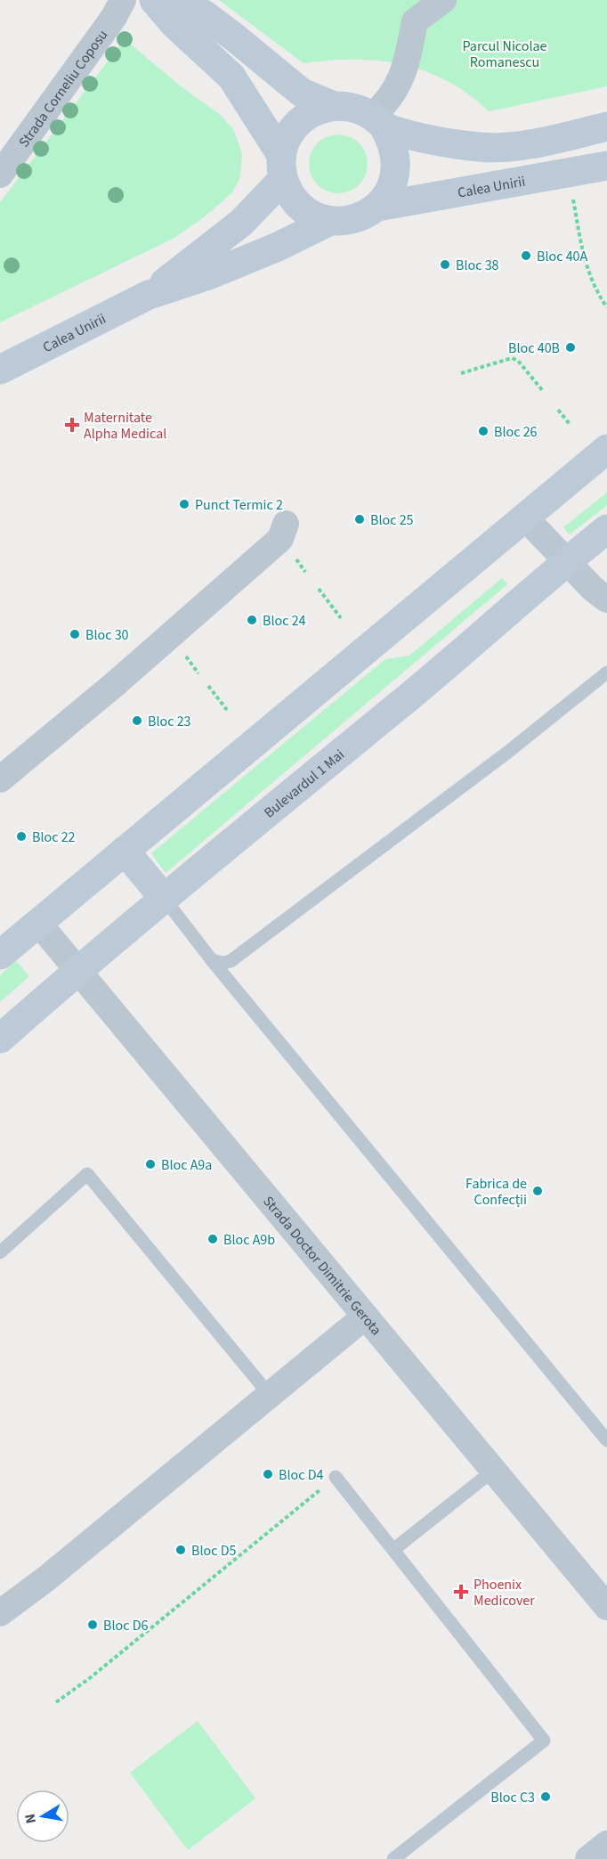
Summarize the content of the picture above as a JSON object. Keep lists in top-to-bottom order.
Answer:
{
  "streets": {
    "main road": ["Calea Unirii", "Bulevardul 1 Mai"],
    "street": ["Strada Corneliu Coposu", "Strada Doctor Dimitrie Gerota"]
  },
  "crossings": [
    ["Bulevardul 1 Mai", "Strada Doctor Dimitrie Gerota"]
  ],
  "parks": ["Parcul Nicolae Romanescu"],
  "places": {
    "other": [
      "Bloc 40A",
      "Bloc 38",
      "Bloc 40B",
      "Bloc 26",
      "Punct Termic 2",
      "Bloc 25",
      "Bloc 24",
      "Bloc 30",
      "Bloc 23",
      "Bloc 22",
      "Bloc A9a",
      "Fabrica de Confecții",
      "Bloc A9b",
      "Bloc D4",
      "Bloc D5",
      "Bloc D6",
      "Bloc C3"
    ],
    "health": ["Maternitate Alpha Medical", "Phoenix Medicover"]
  },
  "north": "left"
}
